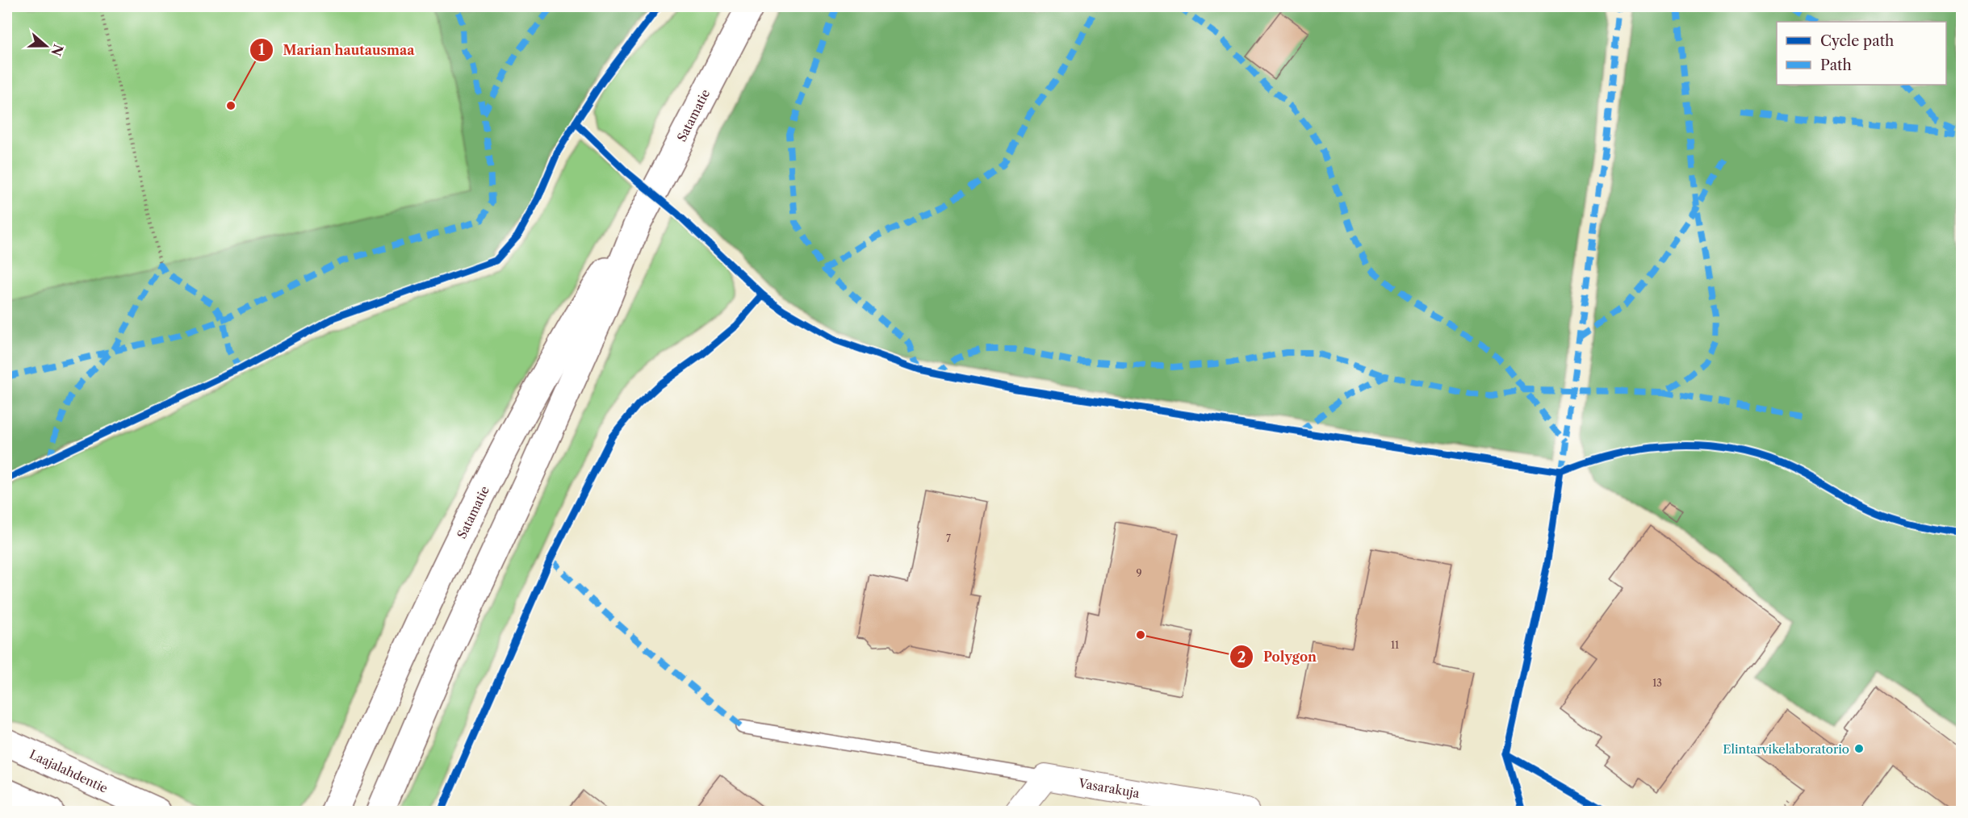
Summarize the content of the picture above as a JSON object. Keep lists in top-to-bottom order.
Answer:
{
  "streets": {
    "main road": ["Satamatie", "Laajalahdentie"],
    "street": ["Vasarakuja"]
  },
  "places": ["Marian hautausmaa", "Polygon", "Elintarvikelaboratorio"],
  "house_numbers": [
    "7",
    "9",
    "11",
    "13"
  ],
  "legend": ["Cycle path", "Path"],
  "north": "right"
}
